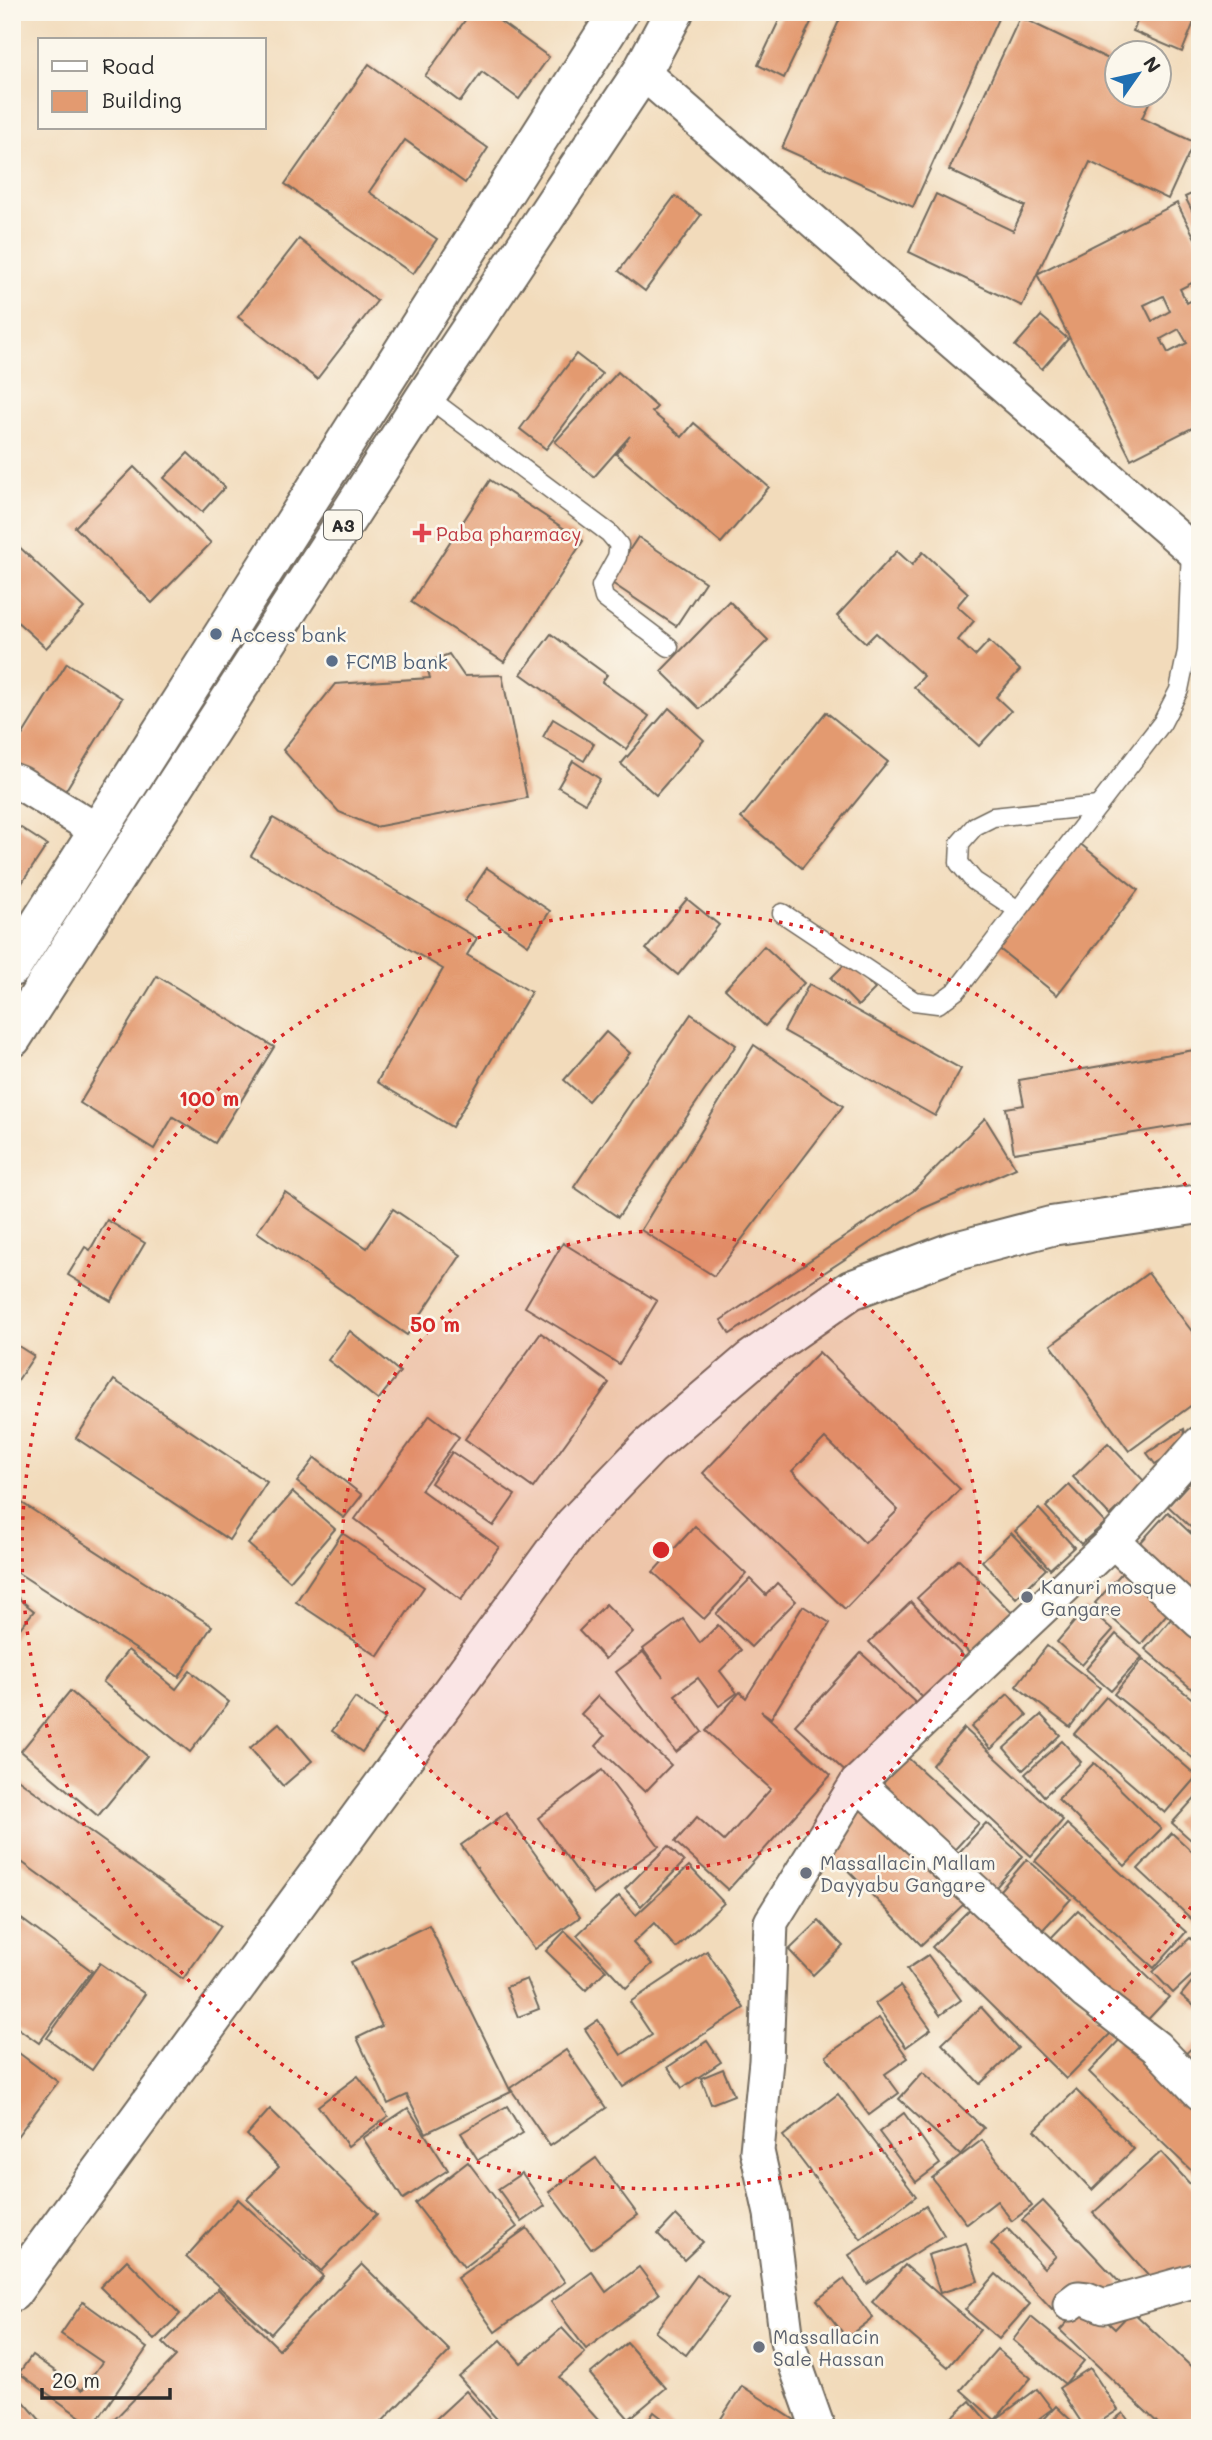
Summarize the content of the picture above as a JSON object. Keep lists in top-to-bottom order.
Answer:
{
  "streets": {
    "main road": ["A3"]
  },
  "places": {
    "health": ["Paba pharmacy"],
    "other": [
      "Access bank",
      "FCMB bank",
      "Kanuri mosque Gangare",
      "Massallacin Mallam Dayyabu Gangare",
      "Massallacin Sale Hassan"
    ]
  },
  "legend": ["Road", "Building"],
  "scale_bar": "20 m",
  "north": "top right",
  "rings": ["100 m", "50 m"]
}
